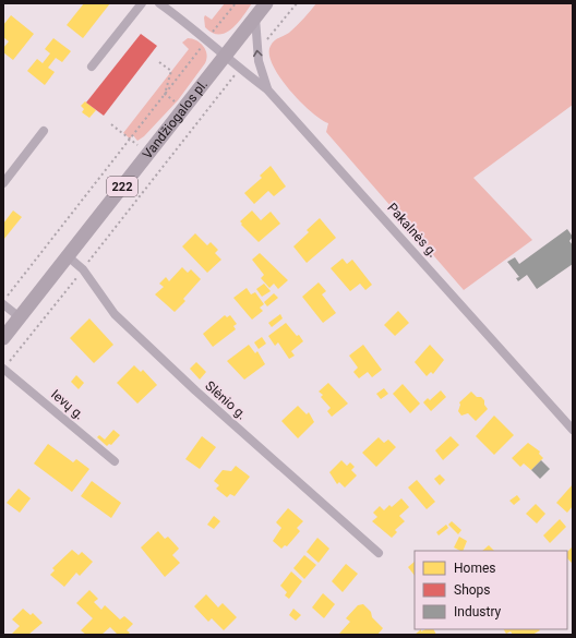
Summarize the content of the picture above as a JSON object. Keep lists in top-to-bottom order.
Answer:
{
  "streets": {
    "main road": ["Vandžiogalos pl.", "222"],
    "street": ["Pakalnės g.", "Slėnio g.", "Ievų g."]
  },
  "crossings": [
    ["Vandžiogalos pl.", "Pakalnės g."],
    ["Vandžiogalos pl.", "Slėnio g."]
  ],
  "legend": ["Homes", "Shops", "Industry"]
}
